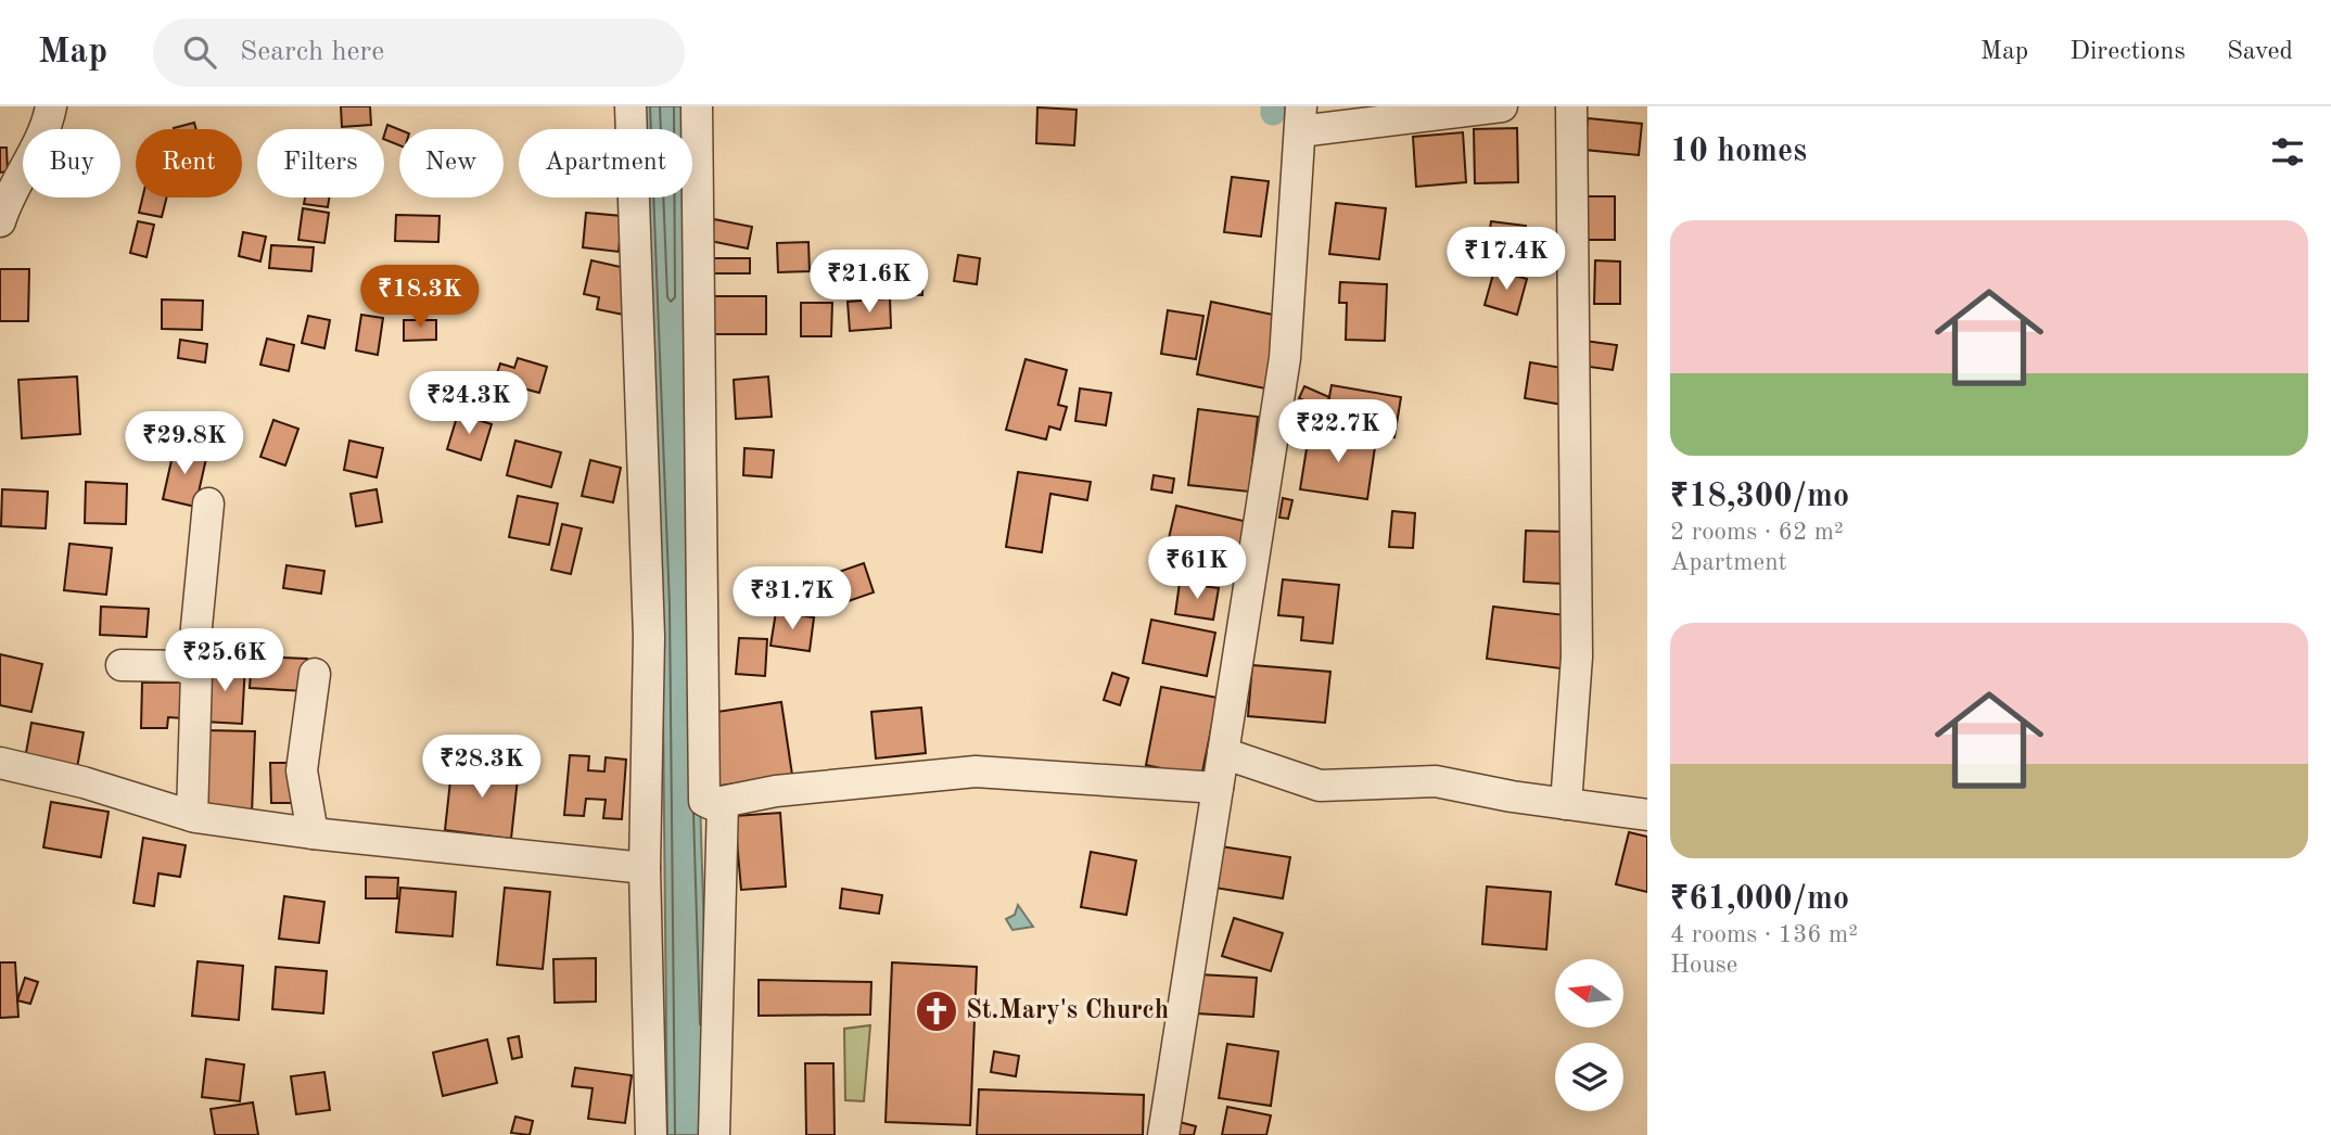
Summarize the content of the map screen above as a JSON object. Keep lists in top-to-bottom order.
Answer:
{
  "places": {
    "church": ["St.Mary's Church"]
  },
  "north": "left",
  "page": {
    "header": "Map",
    "search": "Search here",
    "nav": ["Map", "Directions", "Saved"],
    "heading": "10 homes",
    "chip": [
      "Buy",
      "Rent",
      "Filters",
      "New",
      "Apartment"
    ],
    "list": [
      {
        "name": "₹18,300/mo",
        "note": "2 rooms · 62 m² · Apartment"
      },
      {
        "name": "₹61,000/mo",
        "note": "4 rooms · 136 m² · House"
      }
    ],
    "price": [
      "₹17.4K",
      "₹21.6K",
      "₹18.3K",
      "₹24.3K",
      "₹22.7K",
      "₹29.8K",
      "₹61K",
      "₹31.7K",
      "₹25.6K",
      "₹28.3K"
    ]
  }
}
